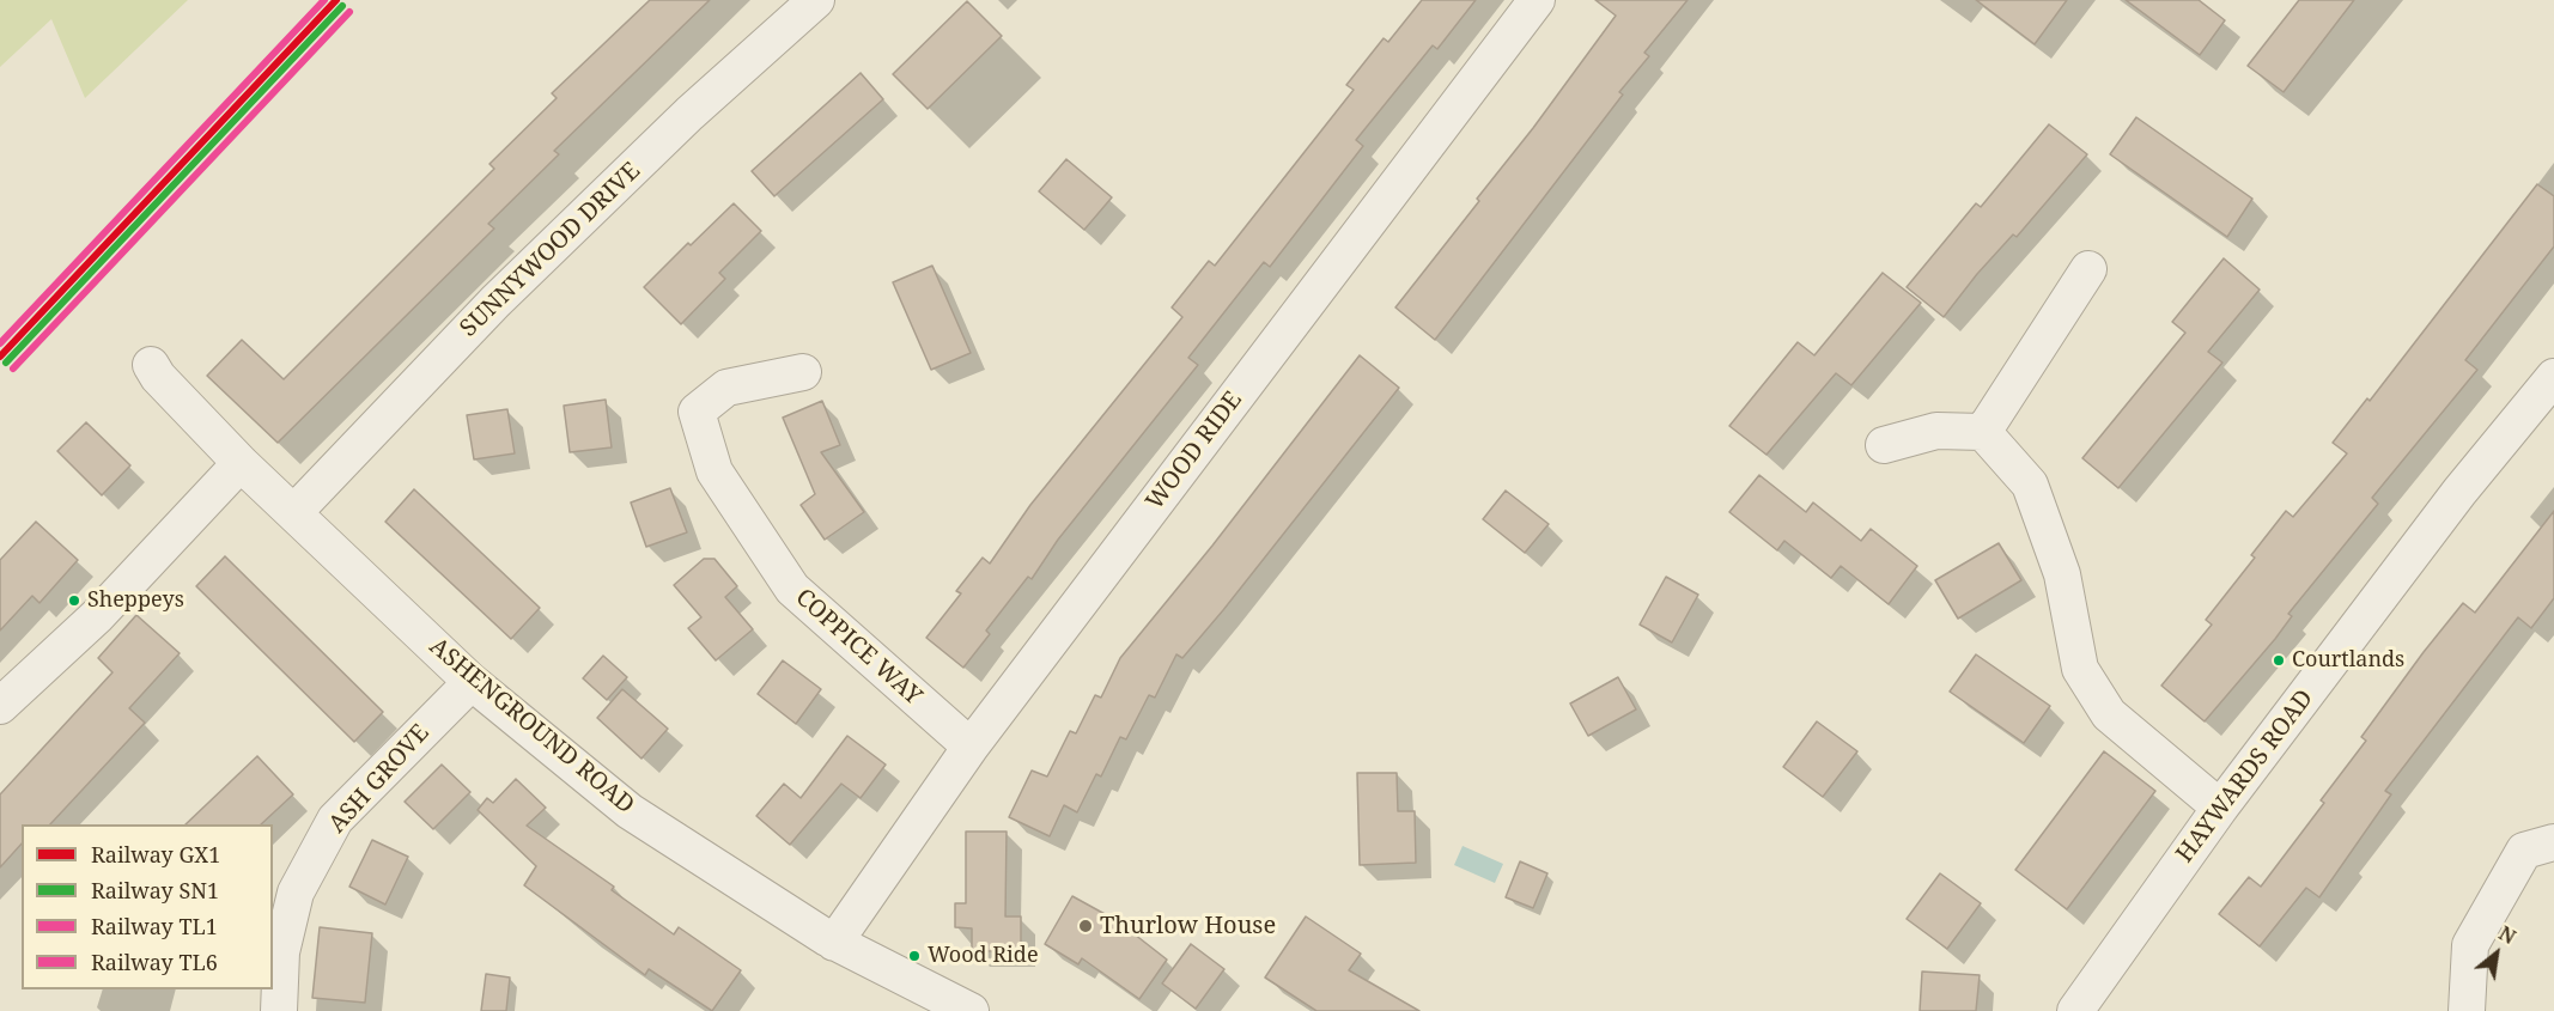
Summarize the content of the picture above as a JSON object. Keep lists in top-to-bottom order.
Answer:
{
  "streets": {
    "street": [
      "SUNNYWOOD DRIVE",
      "WOOD RIDE",
      "COPPICE WAY",
      "ASHENGROUND ROAD",
      "HAYWARDS ROAD",
      "ASH GROVE"
    ]
  },
  "crossings": [
    ["SUNNYWOOD DRIVE", "ASHENGROUND ROAD"],
    ["WOOD RIDE", "COPPICE WAY"],
    ["WOOD RIDE", "ASHENGROUND ROAD"],
    ["ASHENGROUND ROAD", "ASH GROVE"]
  ],
  "places": [
    "Sheppeys",
    "Courtlands",
    "Thurlow House",
    "Wood Ride"
  ],
  "lines": [
    "rail line GX1",
    "rail line TL1",
    "rail line SN1",
    "rail line TL6"
  ],
  "legend": [
    "Railway GX1",
    "Railway SN1",
    "Railway TL1",
    "Railway TL6"
  ],
  "north": "top right"
}
